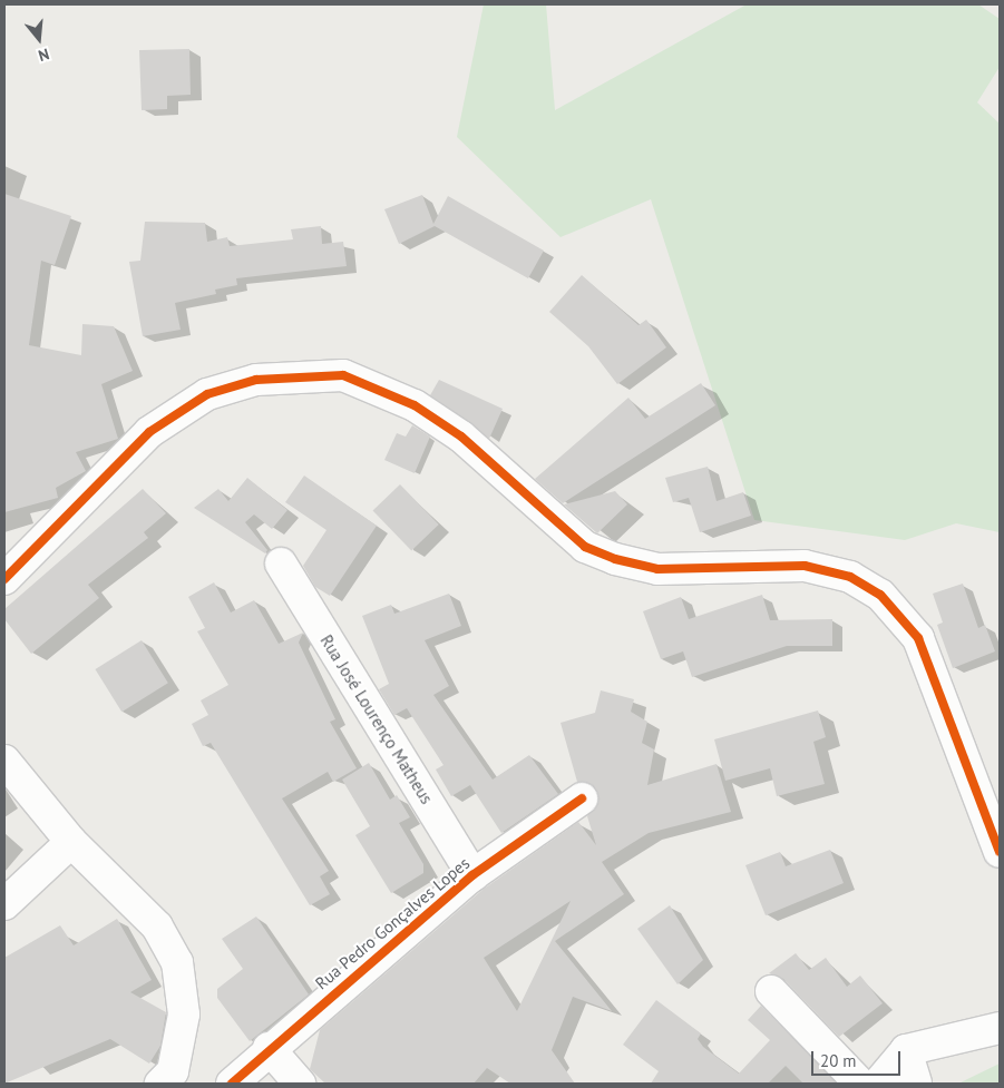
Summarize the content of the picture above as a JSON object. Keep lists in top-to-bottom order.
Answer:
{
  "streets": {
    "street": ["Rua José Lourenço Matheus", "Rua Pedro Gonçalves Lopes"]
  },
  "crossings": [
    ["Rua José Lourenço Matheus", "Rua Pedro Gonçalves Lopes"]
  ],
  "scale_bar": "20 m",
  "north": "bottom"
}
